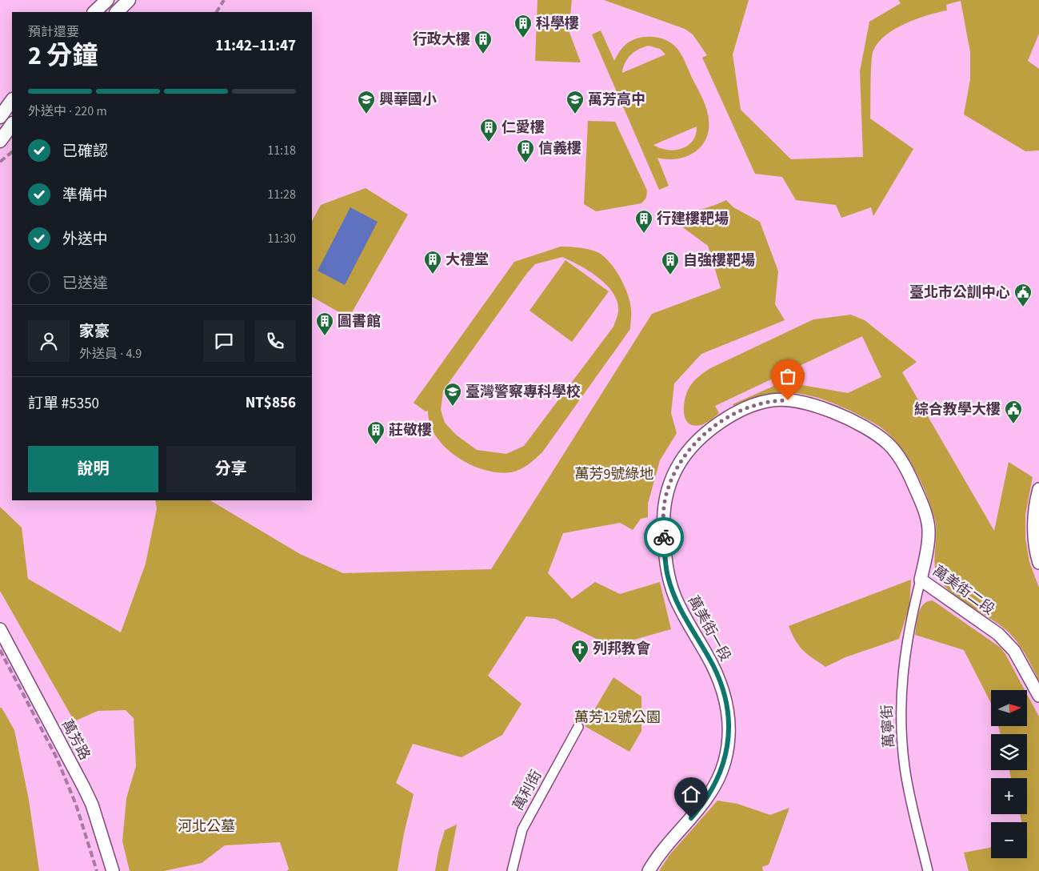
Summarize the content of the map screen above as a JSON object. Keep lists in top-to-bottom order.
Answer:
{
  "streets": {
    "street": [
      "萬美街二段",
      "萬美街一段",
      "萬寧街",
      "萬芳路",
      "萬利街"
    ]
  },
  "crossings": [
    ["萬美街二段", "萬美街一段"],
    ["萬美街二段", "萬寧街"]
  ],
  "parks": ["萬芳9號綠地", "萬芳12號公園", "河北公墓"],
  "places": {
    "building": [
      "科學樓",
      "行政大樓",
      "仁愛樓",
      "信義樓",
      "行建樓靶場",
      "大禮堂",
      "自強樓靶場",
      "圖書館",
      "莊敬樓"
    ],
    "school or university": ["興華國小", "萬芳高中", "臺灣警察專科學校"],
    "public building": ["臺北市公訓中心", "綜合教學大樓"],
    "church": ["列邦教會"]
  },
  "north": "right",
  "page": {
    "heading": ["2 分鐘", "預計還要", "11:42–11:47"],
    "panel": [
      "家豪",
      "外送員 · 4.9",
      "訂單 #5350",
      "NT$856"
    ],
    "bar": "外送中 · 220 m",
    "list": [
      ["已確認", "11:18"],
      ["準備中", "11:28"],
      ["外送中", "11:30"],
      "已送達"
    ],
    "buttons": ["說明", "分享"],
    "map_buttons": ["+", "−"]
  }
}
